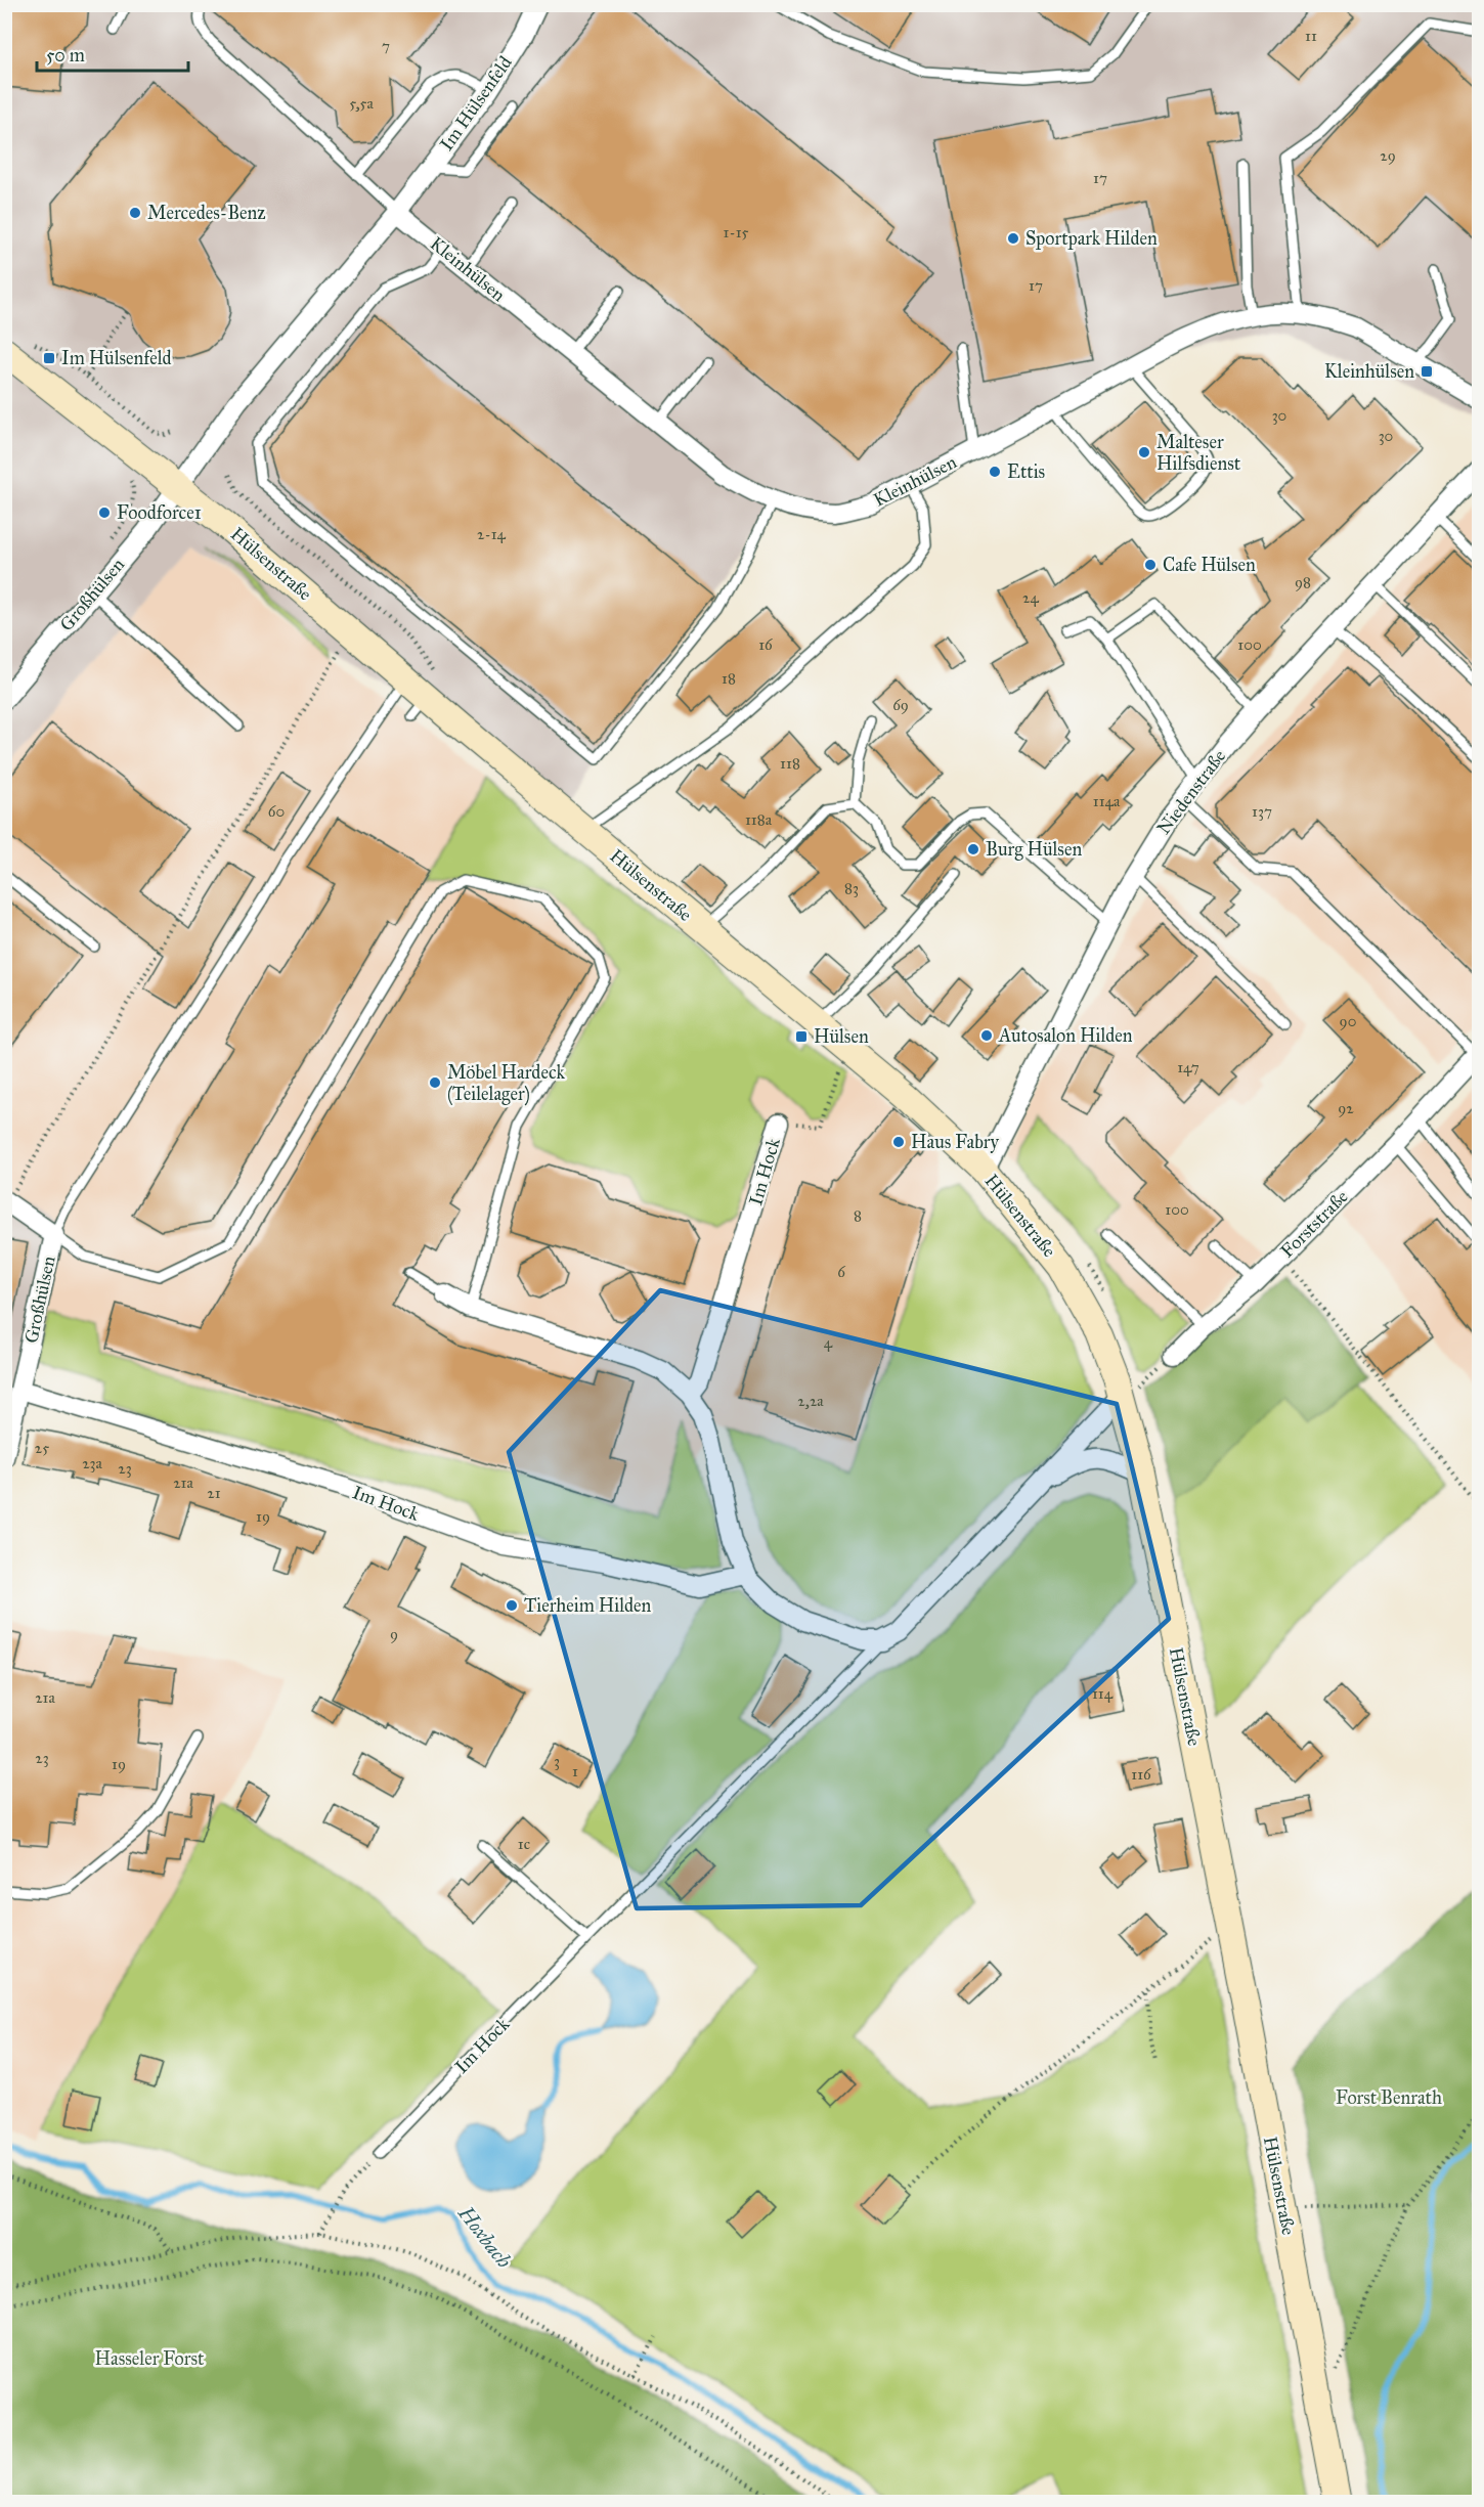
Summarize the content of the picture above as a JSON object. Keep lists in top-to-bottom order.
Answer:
{
  "streets": {
    "main road": ["Hülsenstraße"],
    "street": [
      "Im Hülsenfeld",
      "Kleinhülsen",
      "Großhülsen",
      "Niedenstraße",
      "Im Hock",
      "Forststraße"
    ]
  },
  "crossings": [
    ["Im Hülsenfeld", "Kleinhülsen"],
    ["Im Hülsenfeld", "Hülsenstraße"],
    ["Im Hülsenfeld", "Großhülsen"],
    ["Hülsenstraße", "Großhülsen"],
    ["Hülsenstraße", "Niedenstraße"],
    ["Hülsenstraße", "Im Hock"]
  ],
  "water": ["Hoxbach"],
  "parks": ["Forst Benrath", "Hasseler Forst"],
  "places": {
    "other": [
      "Mercedes-Benz",
      "Sportpark Hilden",
      "Malteser Hilfsdienst",
      "Ettis",
      "Foodforce1",
      "Cafe Hülsen",
      "Burg Hülsen",
      "Autosalon Hilden",
      "Möbel Hardeck (Teilelager)",
      "Haus Fabry",
      "Tierheim Hilden"
    ],
    "transit": ["Im Hülsenfeld", "Kleinhülsen", "Hülsen"]
  },
  "house_numbers": [
    "11",
    "7",
    "5,5a",
    "29",
    "17",
    "1-15",
    "17",
    "30",
    "30",
    "2-14",
    "98",
    "24",
    "16",
    "100",
    "18",
    "69",
    "118",
    "114a",
    "60",
    "137",
    "118a",
    "83",
    "90",
    "147",
    "92",
    "100",
    "8",
    "6",
    "4",
    "2,2a",
    "25",
    "23a",
    "23",
    "21a",
    "21",
    "19",
    "9",
    "114",
    "21a",
    "23",
    "3",
    "19",
    "1",
    "116",
    "1c"
  ],
  "scale_bar": "50 m"
}
